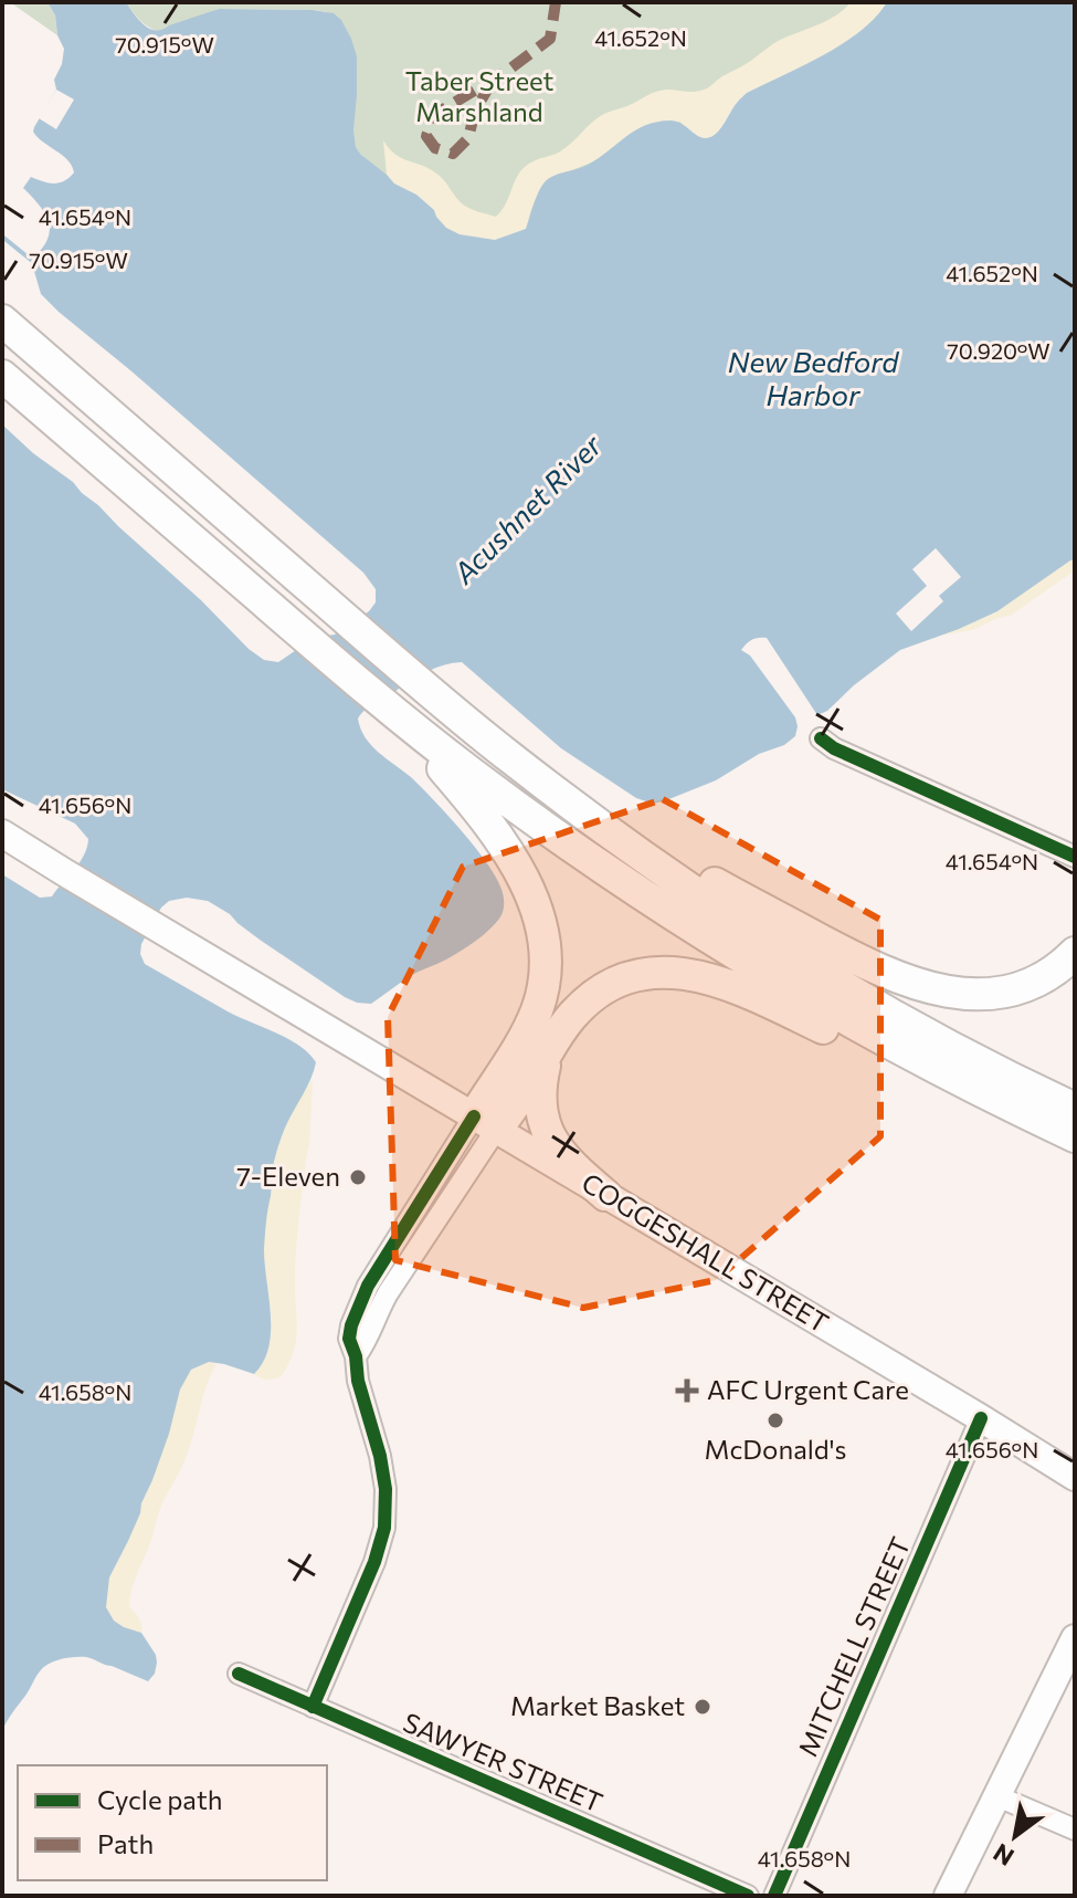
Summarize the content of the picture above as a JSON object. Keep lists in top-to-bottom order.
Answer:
{
  "streets": {
    "main road": ["COGGESHALL STREET"],
    "street": ["MITCHELL STREET", "SAWYER STREET"]
  },
  "crossings": [
    ["COGGESHALL STREET", "MITCHELL STREET"]
  ],
  "water": ["New Bedford Harbor", "Acushnet River"],
  "parks": ["Taber Street Marshland"],
  "places": {
    "other": ["7-Eleven", "McDonald's", "Market Basket"],
    "health": ["AFC Urgent Care"]
  },
  "legend": ["Cycle path", "Path"],
  "north": "bottom left",
  "coordinates": [
    "41.652°N",
    "70.915°W",
    "41.654°N",
    "70.920°W",
    "41.656°N",
    "41.658°N"
  ]
}
